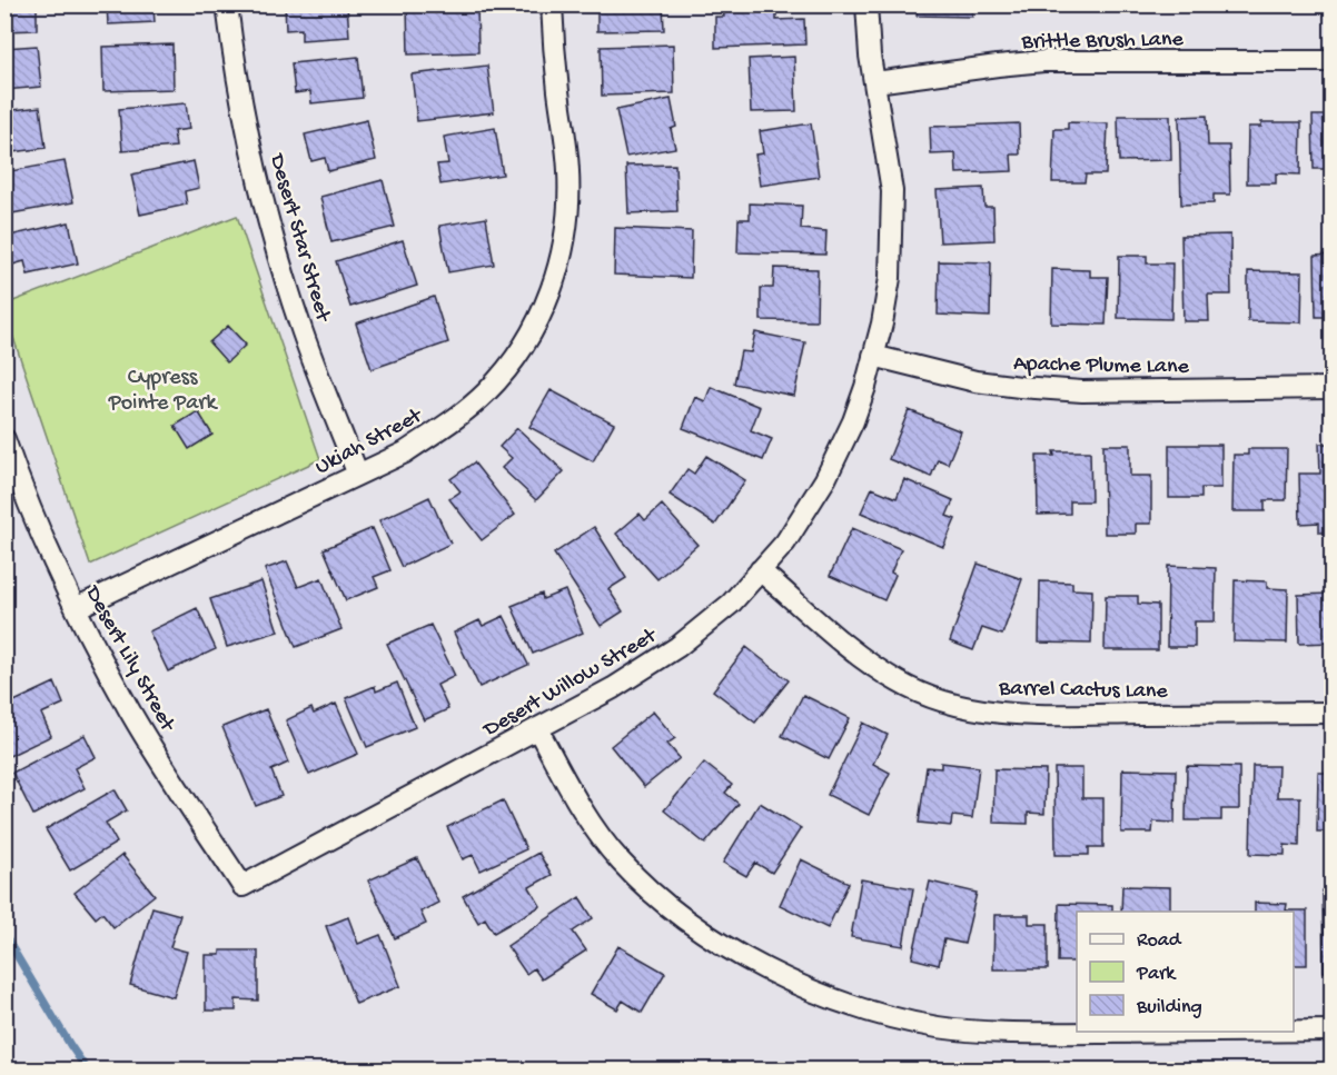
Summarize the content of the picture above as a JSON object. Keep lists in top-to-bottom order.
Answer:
{
  "streets": {
    "street": [
      "Brittle Brush Lane",
      "Desert Star Street",
      "Apache Plume Lane",
      "Ukiah Street",
      "Desert Lily Street",
      "Desert Willow Street",
      "Barrel Cactus Lane"
    ]
  },
  "crossings": [
    ["Brittle Brush Lane", "Desert Willow Street"],
    ["Desert Star Street", "Ukiah Street"],
    ["Apache Plume Lane", "Desert Willow Street"],
    ["Ukiah Street", "Desert Lily Street"],
    ["Desert Lily Street", "Desert Willow Street"],
    ["Desert Willow Street", "Barrel Cactus Lane"]
  ],
  "parks": ["Cypress Pointe Park"],
  "legend": ["Road", "Park", "Building"]
}
